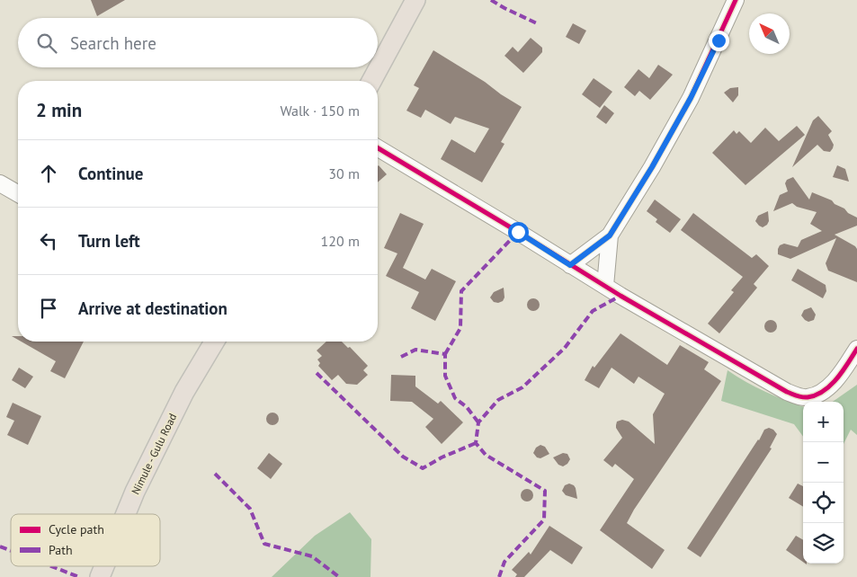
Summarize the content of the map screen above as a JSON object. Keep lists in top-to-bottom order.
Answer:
{
  "streets": {
    "main road": ["Nimule - Gulu Road"]
  },
  "legend": ["Cycle path", "Path"],
  "north": "top left",
  "page": {
    "search": "Search here",
    "heading": ["2 min", "Walk · 150 m"],
    "list": [
      ["Continue", "30 m"],
      ["Turn left", "120 m"],
      "Arrive at destination"
    ],
    "map_buttons": ["+", "−"]
  }
}
